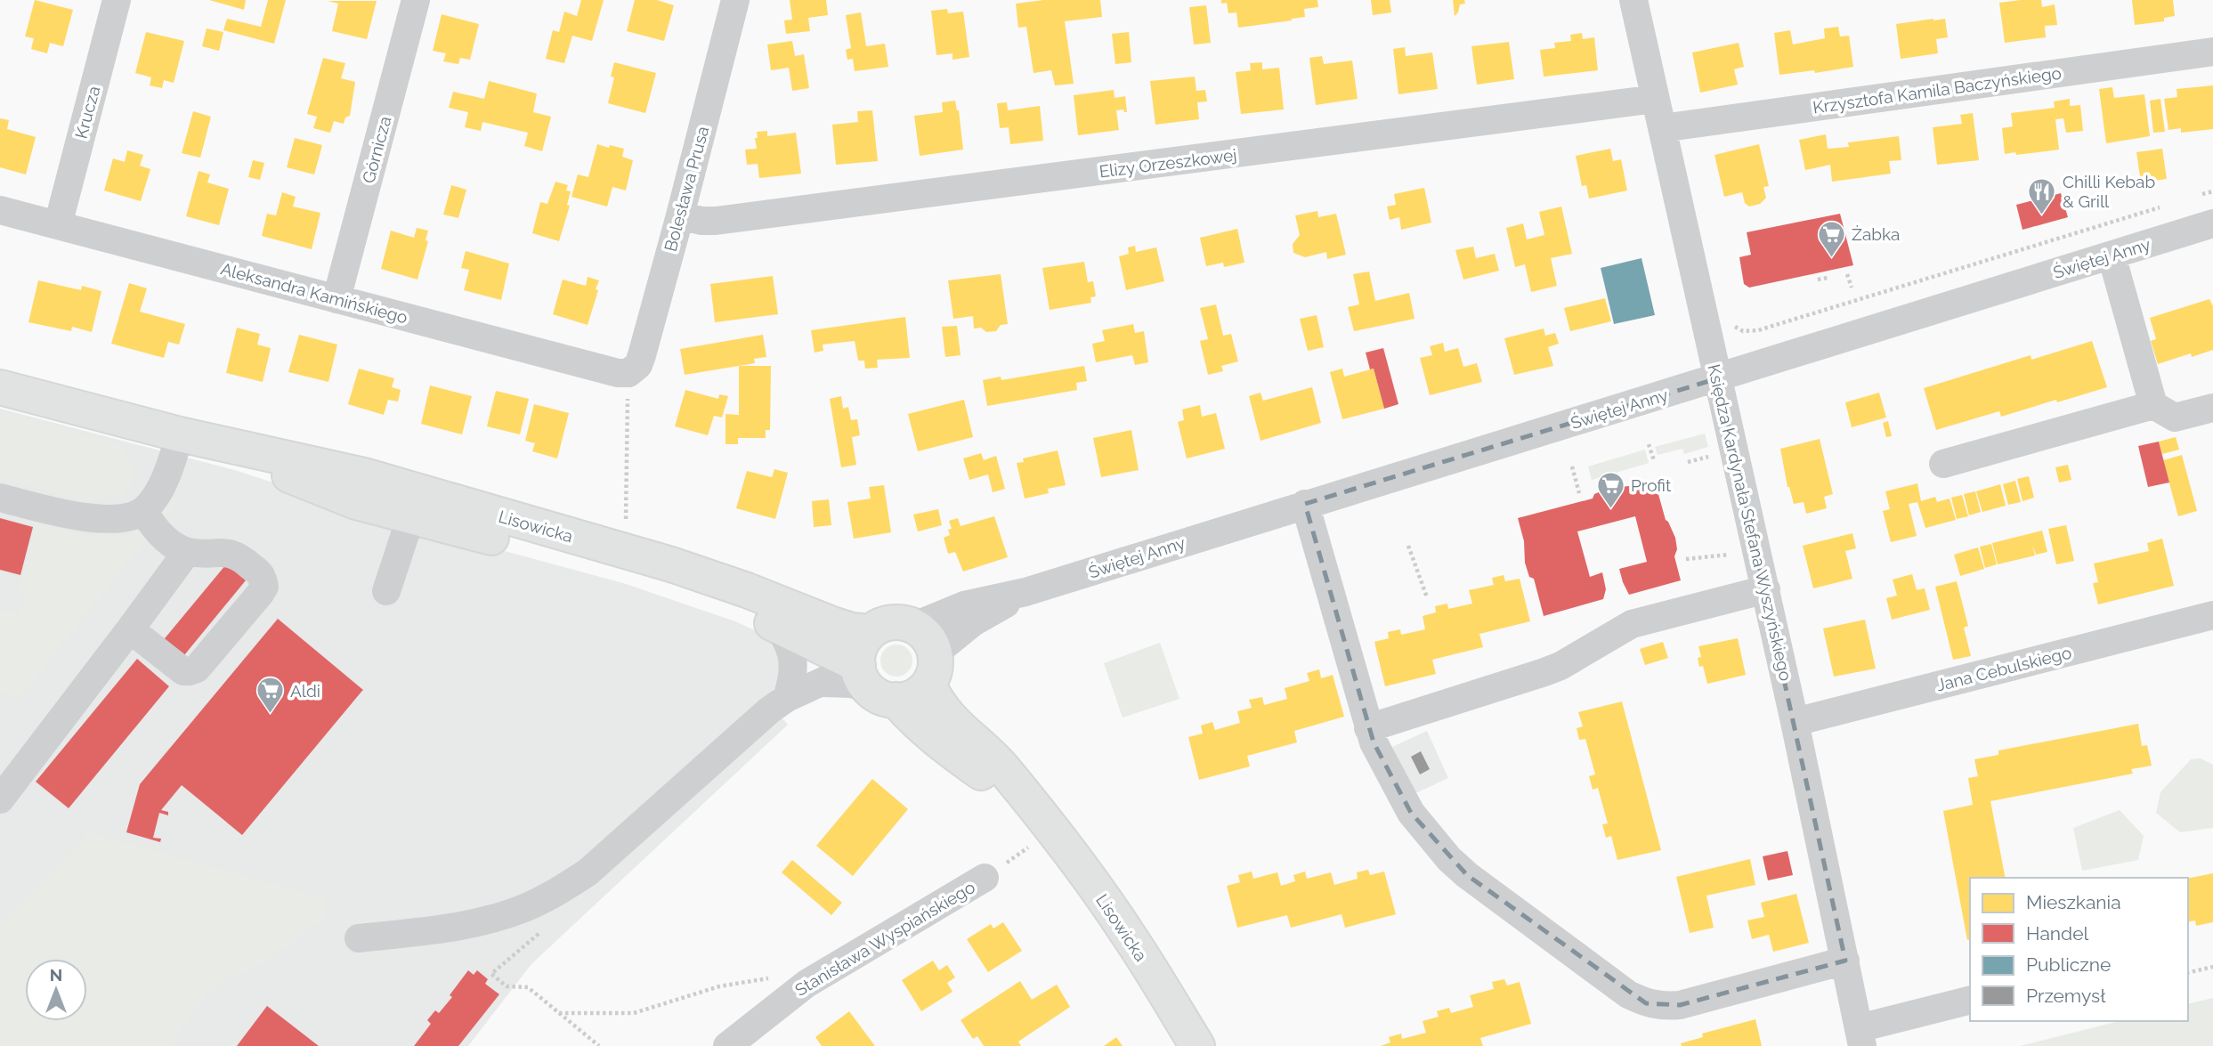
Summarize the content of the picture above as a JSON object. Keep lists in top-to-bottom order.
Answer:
{
  "streets": {
    "main road": ["Lisowicka"],
    "street": [
      "Krzysztofa Kamila Baczyńskiego",
      "Krucza",
      "Górnicza",
      "Elizy Orzeszkowej",
      "Bolesława Prusa",
      "Świętej Anny",
      "Aleksandra Kamińskiego",
      "Księdza Kardynała Stefana Wyszyńskiego",
      "Jana Cebulskiego",
      "Stanisława Wyspiańskiego"
    ]
  },
  "crossings": [
    ["Krzysztofa Kamila Baczyńskiego", "Księdza Kardynała Stefana Wyszyńskiego"],
    ["Krucza", "Aleksandra Kamińskiego"],
    ["Górnicza", "Aleksandra Kamińskiego"],
    ["Elizy Orzeszkowej", "Bolesława Prusa"],
    ["Elizy Orzeszkowej", "Księdza Kardynała Stefana Wyszyńskiego"],
    ["Bolesława Prusa", "Aleksandra Kamińskiego"],
    ["Świętej Anny", "Księdza Kardynała Stefana Wyszyńskiego"],
    ["Świętej Anny", "Lisowicka"],
    ["Księdza Kardynała Stefana Wyszyńskiego", "Jana Cebulskiego"]
  ],
  "places": {
    "restaurant": ["Chilli Kebab & Grill"],
    "supermarket": ["Żabka", "Profit", "Aldi"]
  },
  "legend": [
    "Mieszkania",
    "Handel",
    "Publiczne",
    "Przemysł"
  ],
  "north": "top"
}
